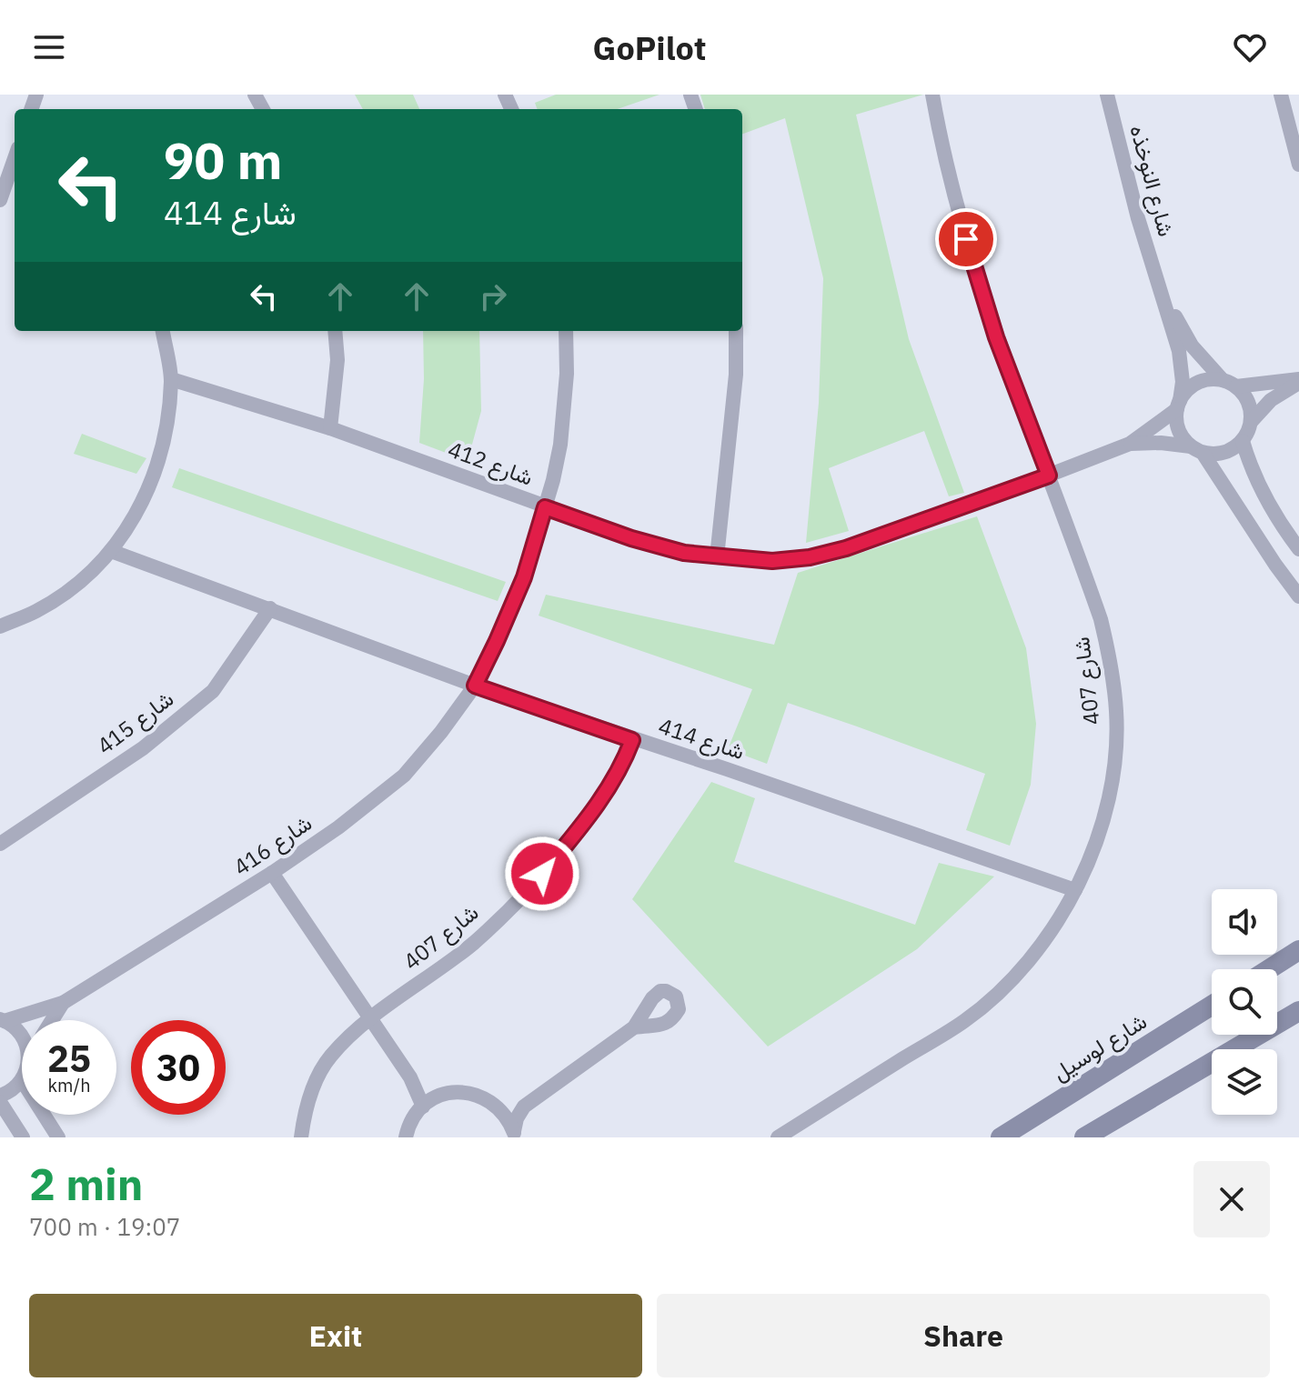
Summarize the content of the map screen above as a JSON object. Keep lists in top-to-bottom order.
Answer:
{
  "streets": {
    "street": [
      "شارع النوخذه",
      "شارع 412",
      "شارع 407",
      "شارع 415",
      "شارع 414",
      "شارع 416",
      "شارع لوسيل"
    ]
  },
  "crossings": [
    ["شارع النوخذه", "شارع 412"],
    ["شارع 412", "شارع 407"],
    ["شارع 412", "شارع 416"],
    ["شارع 407", "شارع 414"],
    ["شارع 415", "شارع 414"],
    ["شارع 414", "شارع 416"]
  ],
  "page": {
    "header": "GoPilot",
    "turn": ["90 m", "شارع 414"],
    "speed": "25 km/h",
    "limit": "30",
    "heading": ["2 min", "700 m · 19:07"],
    "buttons": ["Exit", "Share"]
  }
}
